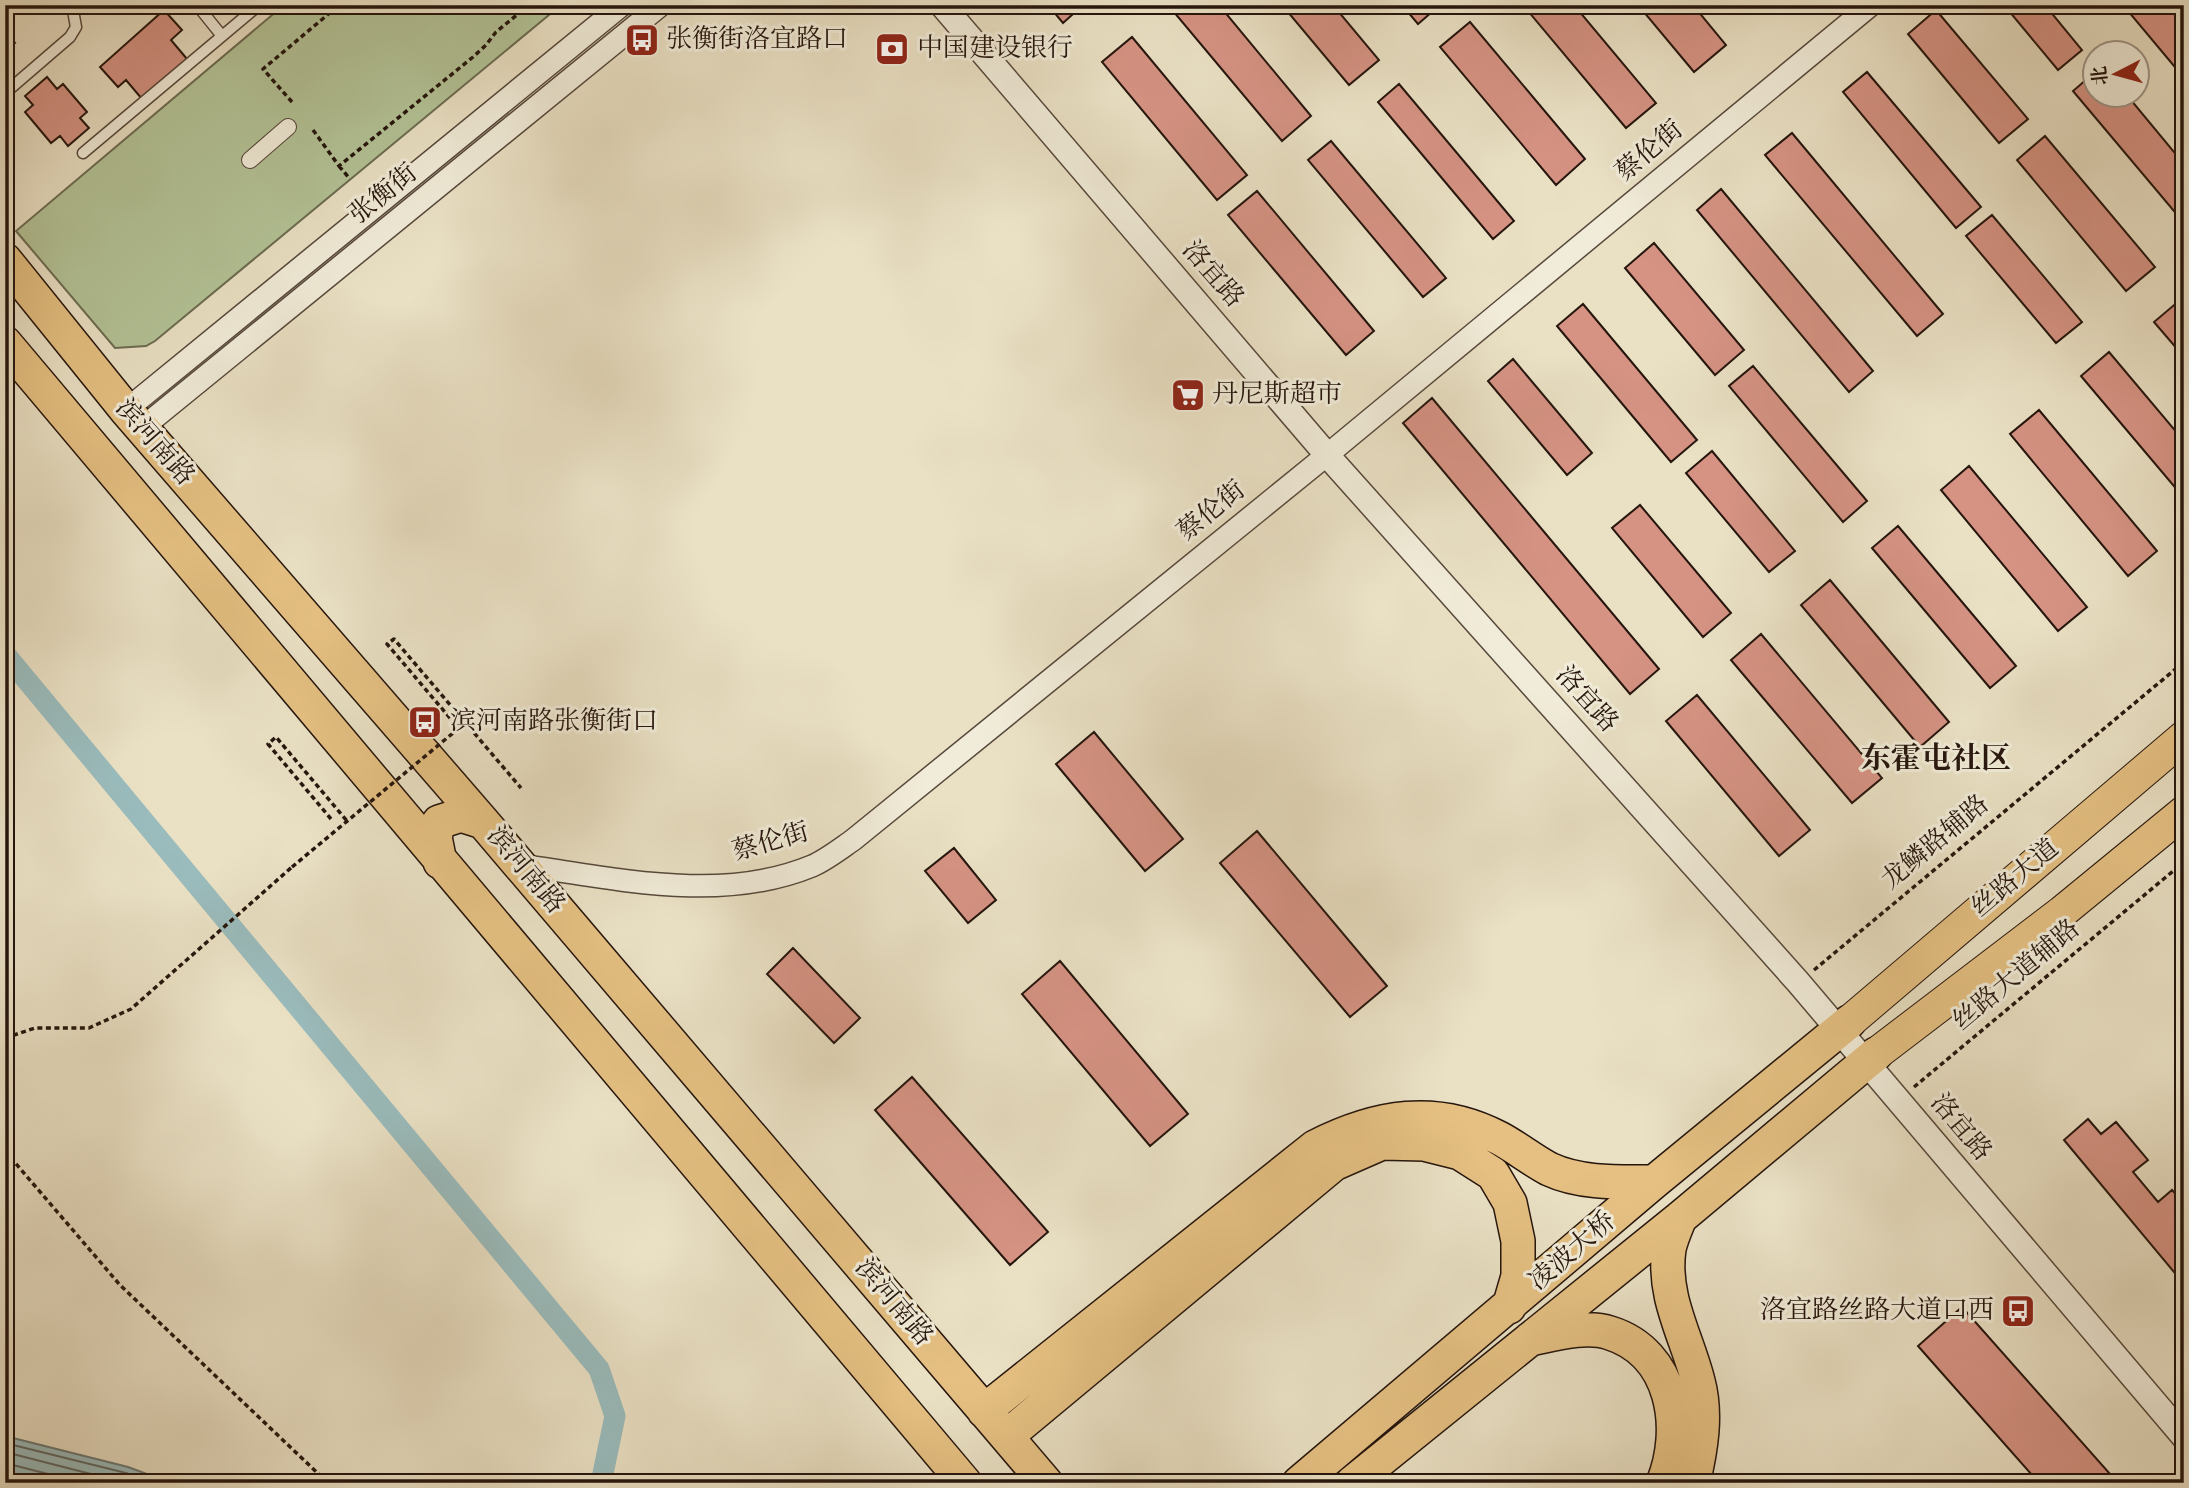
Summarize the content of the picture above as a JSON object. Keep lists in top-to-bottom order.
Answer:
{
  "streets": {
    "highway": ["滨河南路", "凌波大桥"],
    "main road": ["丝路大道"],
    "street": ["蔡伦街", "张衡街", "洛宜路"],
    "path": ["龙鳞路辅路", "丝路大道辅路"]
  },
  "crossings": [
    ["蔡伦街", "洛宜路"],
    ["蔡伦街", "滨河南路"],
    ["张衡街", "滨河南路"],
    ["洛宜路", "龙鳞路辅路"],
    ["洛宜路", "丝路大道"],
    ["洛宜路", "凌波大桥"],
    ["丝路大道", "凌波大桥"]
  ],
  "districts": ["东霍屯社区"],
  "places": {
    "bus stop": ["张衡街洛宜路口", "滨河南路张衡街口", "洛宜路丝路大道口西"],
    "bank": ["中国建设银行"],
    "supermarket": ["丹尼斯超市"]
  },
  "north": "left"
}
